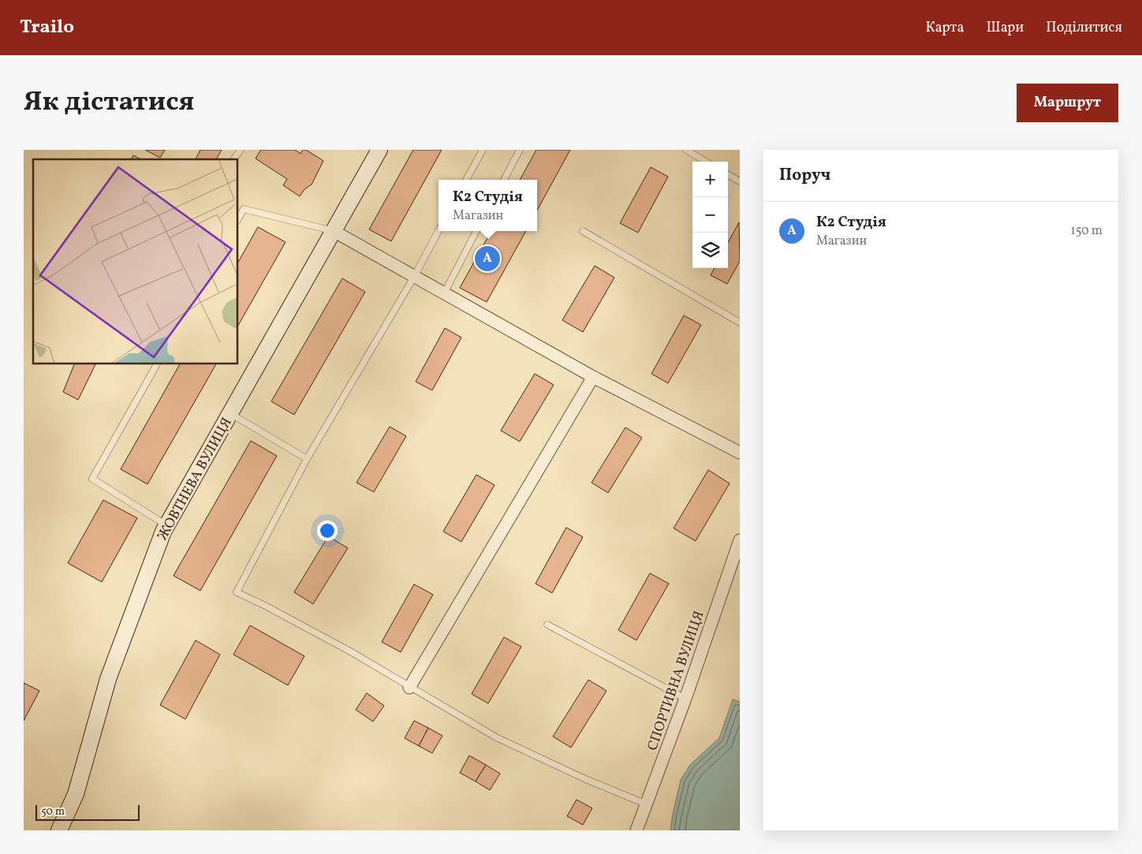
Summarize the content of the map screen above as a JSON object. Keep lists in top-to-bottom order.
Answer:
{
  "streets": {
    "main road": ["ЖОВТНЕВА ВУЛИЦЯ"],
    "street": ["СПОРТИВНА ВУЛИЦЯ"]
  },
  "scale_bar": "50 m",
  "page": {
    "header": "Trailo",
    "nav": ["Карта", "Шари", "Поділитися"],
    "title": "Як дістатися",
    "buttons": "Маршрут",
    "heading": "Поруч",
    "map_buttons": ["+", "−"],
    "popup": ["К2 Студiя", "Магазин"],
    "list": [
      {
        "mark": "A",
        "name": "К2 Студiя",
        "note": "Магазин",
        "value": "150 m"
      }
    ],
    "pins": "A",
    "scale": "50 m"
  }
}
